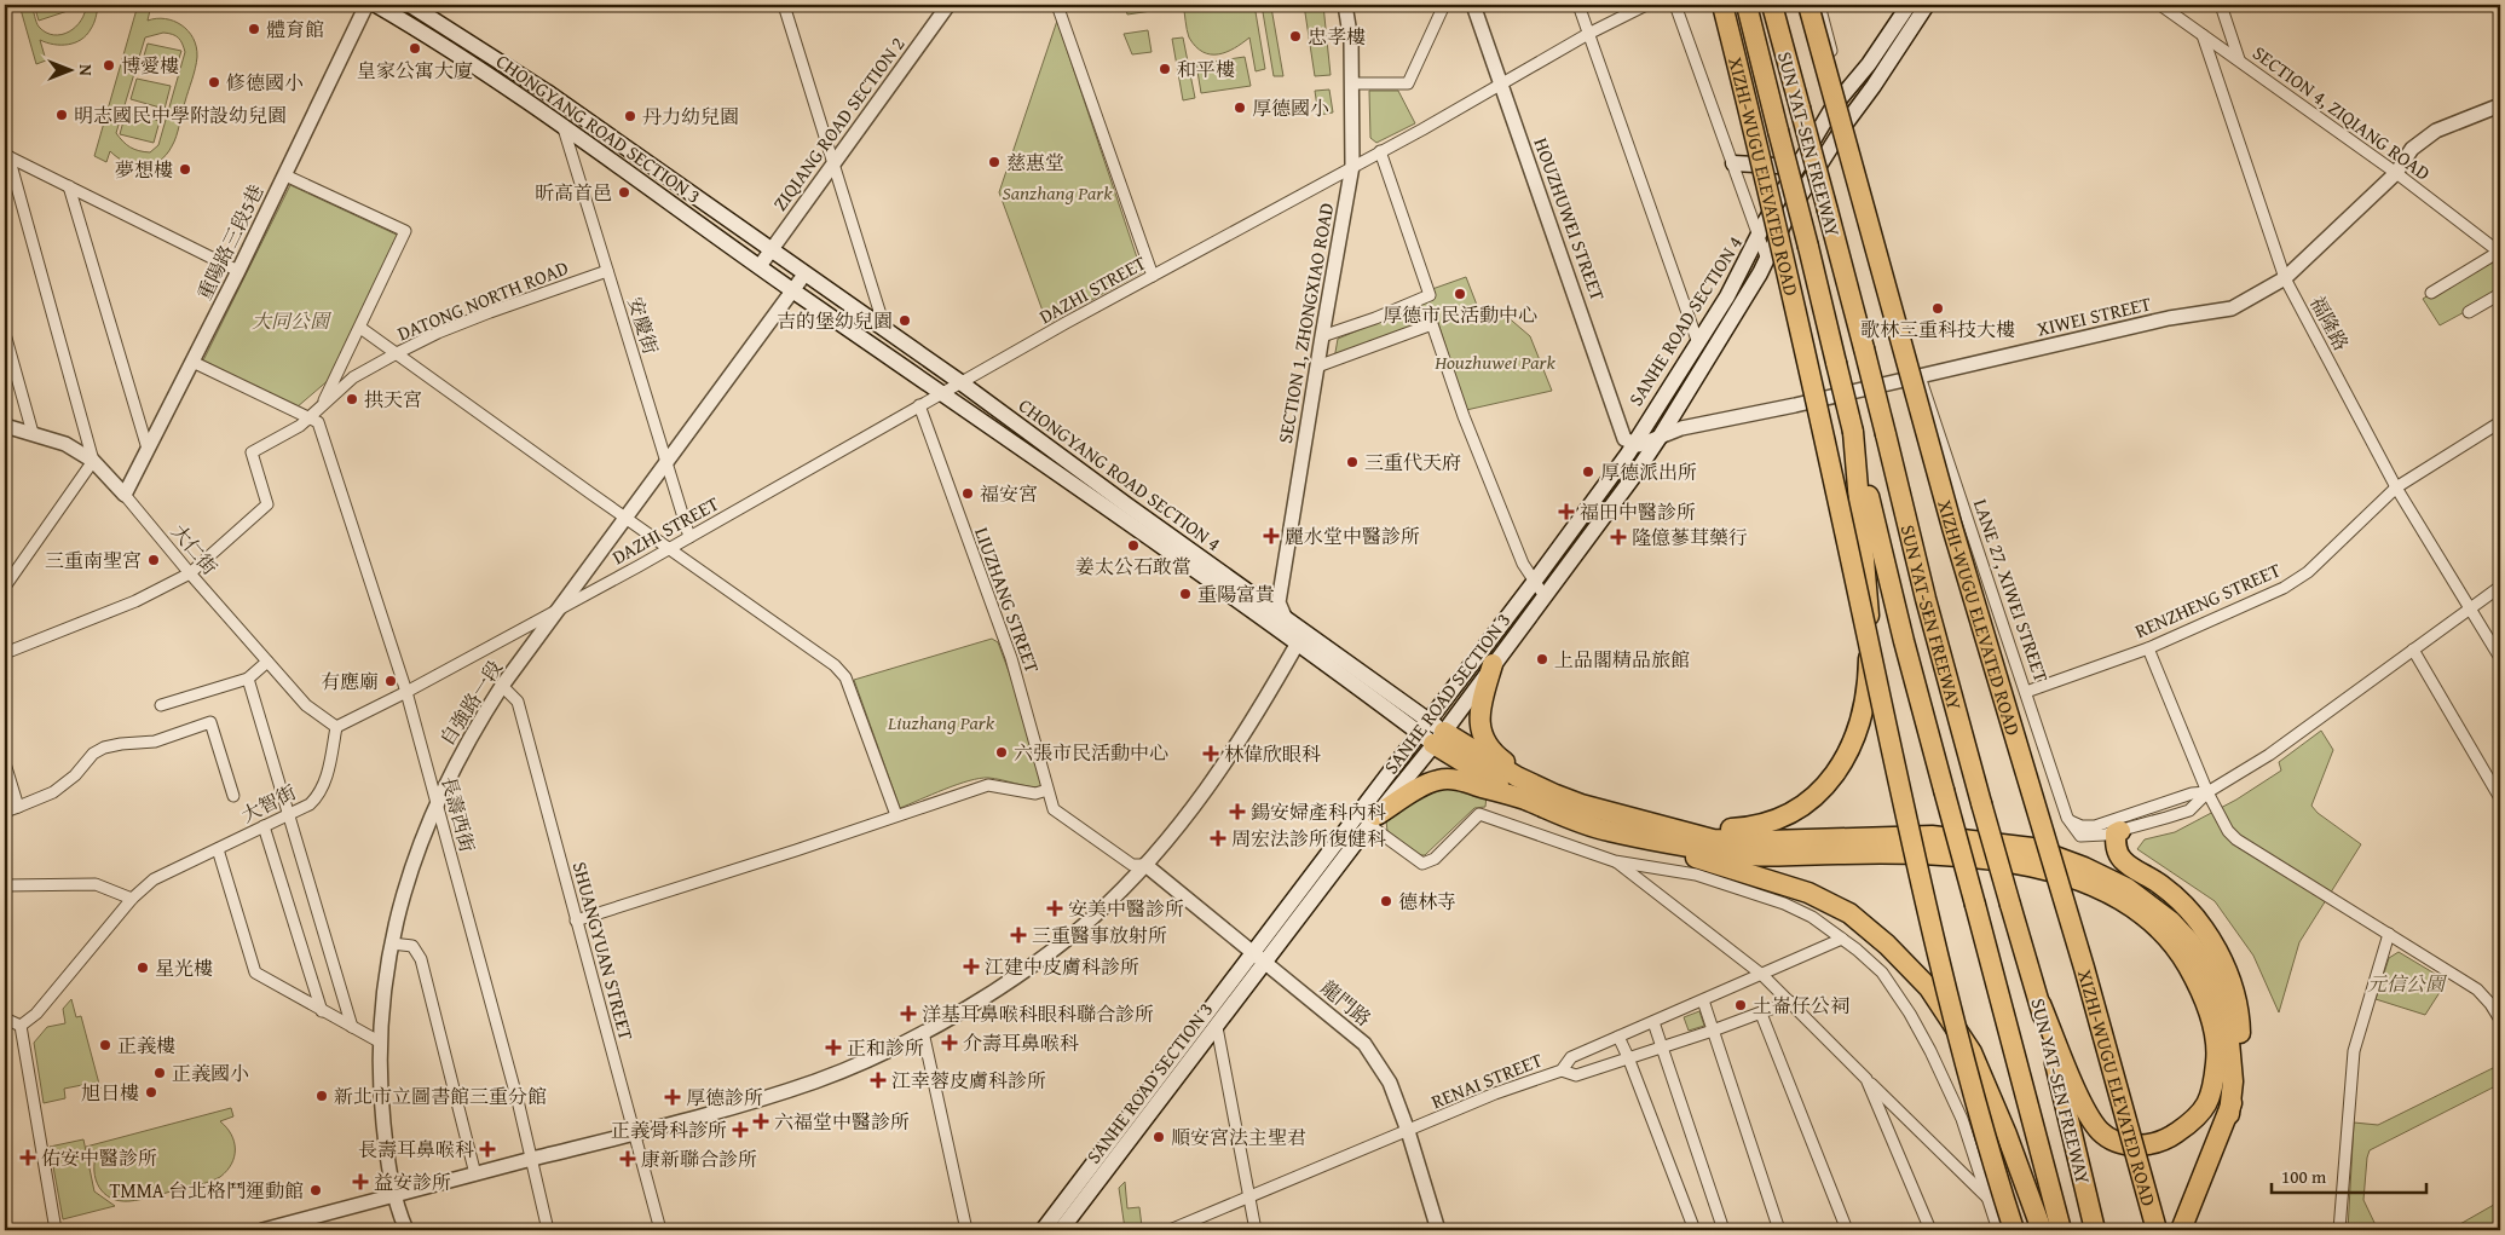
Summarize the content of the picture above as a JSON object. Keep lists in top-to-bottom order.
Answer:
{
  "streets": {
    "highway": ["SUN YAT-SEN FREEWAY", "XIZHI-WUGU ELEVATED ROAD"],
    "main road": [
      "CHONGYANG ROAD SECTION 3",
      "SANHE ROAD SECTION 4",
      "CHONGYANG ROAD SECTION 4",
      "SANHE ROAD SECTION 3"
    ],
    "street": [
      "SECTION 4, ZIQIANG ROAD",
      "ZIQIANG ROAD SECTION 2",
      "HOUZHUWEI STREET",
      "重陽路三段5巷",
      "DAZHI STREET",
      "DATONG NORTH ROAD",
      "XIWEI STREET",
      "SECTION 1, ZHONGXIAO ROAD",
      "福隆路",
      "安慶街",
      "大仁街",
      "LANE 27, XIWEI STREET",
      "LIUZHANG STREET",
      "RENZHENG STREET",
      "自強路一段",
      "大智街",
      "長壽西街",
      "SHUANGYUAN STREET",
      "龍門路",
      "RENAI STREET"
    ]
  },
  "crossings": [
    ["SECTION 4, ZIQIANG ROAD", "XIWEI STREET"],
    ["SECTION 4, ZIQIANG ROAD", "福隆路"],
    ["ZIQIANG ROAD SECTION 2", "CHONGYANG ROAD SECTION 3"],
    ["ZIQIANG ROAD SECTION 2", "CHONGYANG ROAD SECTION 4"],
    ["CHONGYANG ROAD SECTION 3", "安慶街"],
    ["CHONGYANG ROAD SECTION 3", "CHONGYANG ROAD SECTION 4"],
    ["CHONGYANG ROAD SECTION 3", "自強路一段"],
    ["HOUZHUWEI STREET", "DAZHI STREET"],
    ["HOUZHUWEI STREET", "XIWEI STREET"],
    ["HOUZHUWEI STREET", "SANHE ROAD SECTION 4"],
    ["HOUZHUWEI STREET", "SANHE ROAD SECTION 3"],
    ["重陽路三段5巷", "大仁街"],
    ["DAZHI STREET", "SECTION 1, ZHONGXIAO ROAD"],
    ["DAZHI STREET", "安慶街"],
    ["DAZHI STREET", "CHONGYANG ROAD SECTION 4"],
    ["DAZHI STREET", "LIUZHANG STREET"],
    ["DAZHI STREET", "自強路一段"],
    ["DATONG NORTH ROAD", "安慶街"],
    ["DATONG NORTH ROAD", "大仁街"],
    ["DATONG NORTH ROAD", "長壽西街"],
    ["XIWEI STREET", "SANHE ROAD SECTION 4"],
    ["XIWEI STREET", "福隆路"],
    ["XIWEI STREET", "LANE 27, XIWEI STREET"],
    ["XIWEI STREET", "SANHE ROAD SECTION 3"],
    ["SANHE ROAD SECTION 4", "SANHE ROAD SECTION 3"],
    ["SECTION 1, ZHONGXIAO ROAD", "CHONGYANG ROAD SECTION 4"],
    ["福隆路", "RENZHENG STREET"],
    ["安慶街", "自強路一段"],
    ["CHONGYANG ROAD SECTION 4", "SANHE ROAD SECTION 3"],
    ["CHONGYANG ROAD SECTION 4", "自強路一段"],
    ["大仁街", "大智街"],
    ["LANE 27, XIWEI STREET", "RENZHENG STREET"],
    ["LIUZHANG STREET", "龍門路"],
    ["SANHE ROAD SECTION 3", "龍門路"],
    ["自強路一段", "長壽西街"],
    ["自強路一段", "SHUANGYUAN STREET"],
    ["龍門路", "RENAI STREET"]
  ],
  "parks": [
    "Sanzhang Park",
    "大同公園",
    "Houzhuwei Park",
    "Liuzhang Park",
    "元信公園"
  ],
  "places": {
    "other": [
      "體育館",
      "忠孝樓",
      "皇家公寓大廈",
      "博愛樓",
      "和平樓",
      "修德國小",
      "厚德國小",
      "明志國民中學附設幼兒園",
      "丹力幼兒園",
      "慈惠堂",
      "夢想樓",
      "昕高首邑",
      "厚德市民活動中心",
      "歌林三重科技大樓",
      "吉的堡幼兒園",
      "拱天宮",
      "三重代天府",
      "厚德派出所",
      "福安宮",
      "姜太公石敢當",
      "三重南聖宮",
      "重陽富貴",
      "上品閣精品旅館",
      "有應廟",
      "六張市民活動中心",
      "德林寺",
      "星光樓",
      "土崙仔公祠",
      "正義樓",
      "正義國小",
      "旭日樓",
      "新北市立圖書館三重分館",
      "順安宮法主聖君",
      "TMMA 台北格鬥運動館"
    ],
    "health": [
      "福田中醫診所",
      "麗水堂中醫診所",
      "隆億蔘茸藥行",
      "林偉欣眼科",
      "鍚安婦產科內科",
      "周宏法診所復健科",
      "安美中醫診所",
      "三重醫事放射所",
      "江建中皮膚科診所",
      "洋基耳鼻喉科眼科聯合診所",
      "介壽耳鼻喉科",
      "正和診所",
      "江幸蓉皮膚科診所",
      "厚德診所",
      "六福堂中醫診所",
      "正義骨科診所",
      "長壽耳鼻喉科",
      "佑安中醫診所",
      "康新聯合診所",
      "益安診所"
    ]
  },
  "scale_bar": "100 m",
  "north": "right"
}
